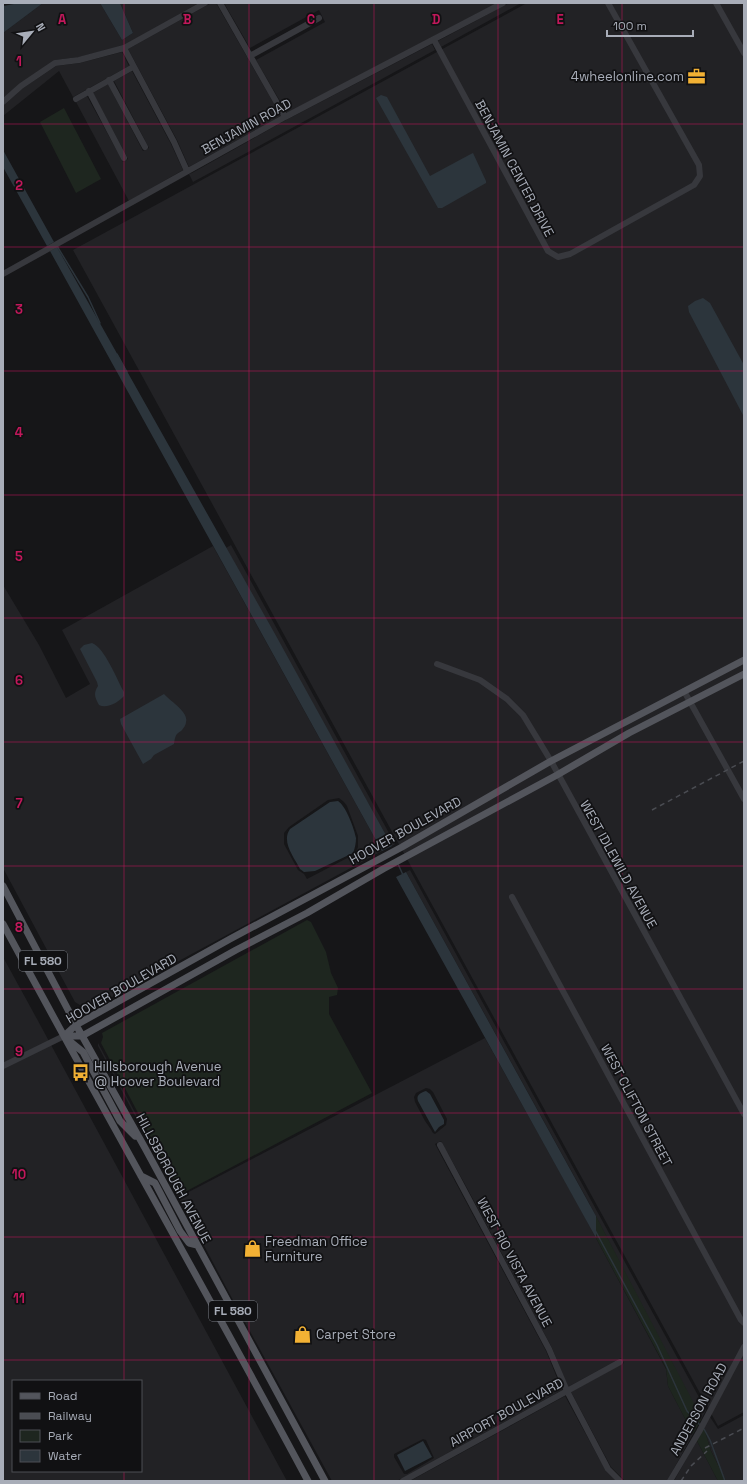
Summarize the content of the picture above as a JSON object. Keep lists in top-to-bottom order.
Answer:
{
  "streets": {
    "main road": ["HOOVER BOULEVARD", "FL 580", "HILLSBOROUGH AVENUE"],
    "street": [
      "BENJAMIN ROAD",
      "BENJAMIN CENTER DRIVE",
      "WEST IDLEWILD AVENUE",
      "WEST CLIFTON STREET",
      "WEST RIO VISTA AVENUE",
      "ANDERSON ROAD",
      "AIRPORT BOULEVARD"
    ]
  },
  "crossings": [
    ["BENJAMIN ROAD", "BENJAMIN CENTER DRIVE"],
    ["HOOVER BOULEVARD", "WEST IDLEWILD AVENUE"],
    ["HOOVER BOULEVARD", "HILLSBOROUGH AVENUE"],
    ["WEST RIO VISTA AVENUE", "AIRPORT BOULEVARD"]
  ],
  "places": {
    "office": ["4wheelonline.com"],
    "bus stop": ["Hillsborough Avenue @ Hoover Boulevard"],
    "shop": ["Freedman Office Furniture", "Carpet Store"]
  },
  "legend": [
    "Road",
    "Railway",
    "Park",
    "Water"
  ],
  "scale_bar": "100 m",
  "north": "top right",
  "grid": {
    "columns": [
      "A",
      "B",
      "C",
      "D",
      "E"
    ],
    "rows": [
      "1",
      "2",
      "3",
      "4",
      "5",
      "6",
      "7",
      "8",
      "9",
      "10",
      "11"
    ]
  }
}
